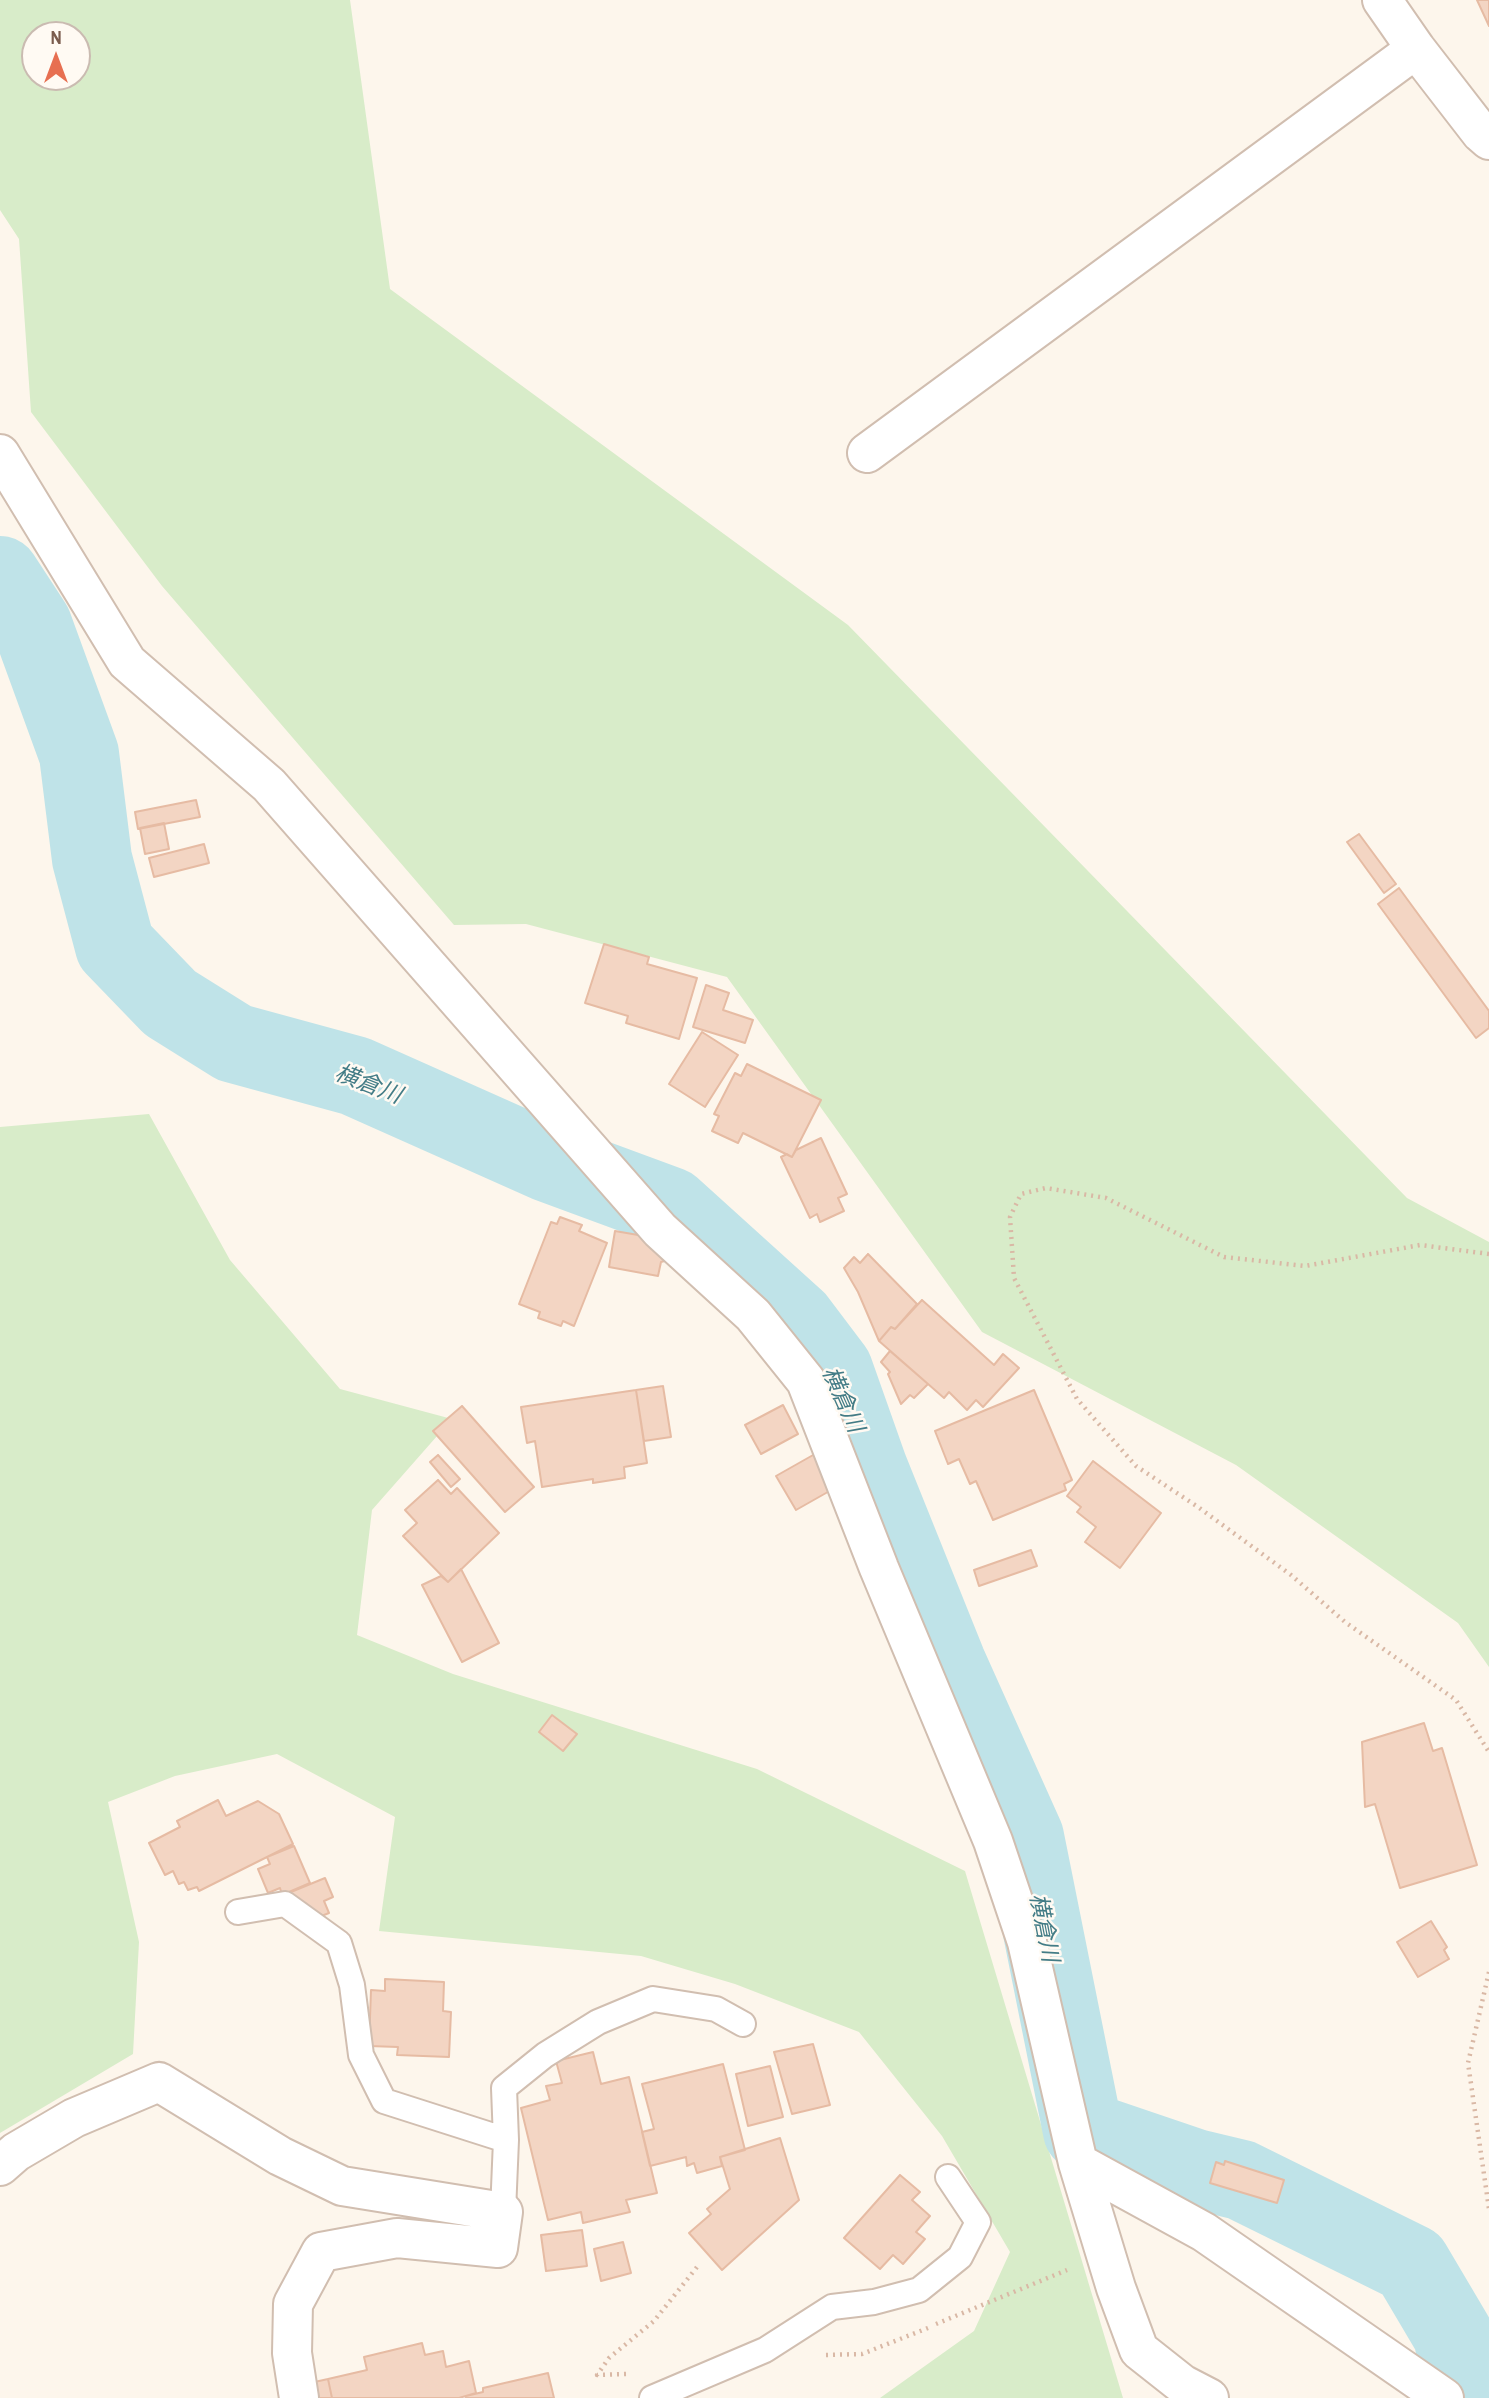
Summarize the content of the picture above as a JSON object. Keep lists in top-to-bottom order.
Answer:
{
  "water": ["横倉川"],
  "north": "top"
}
